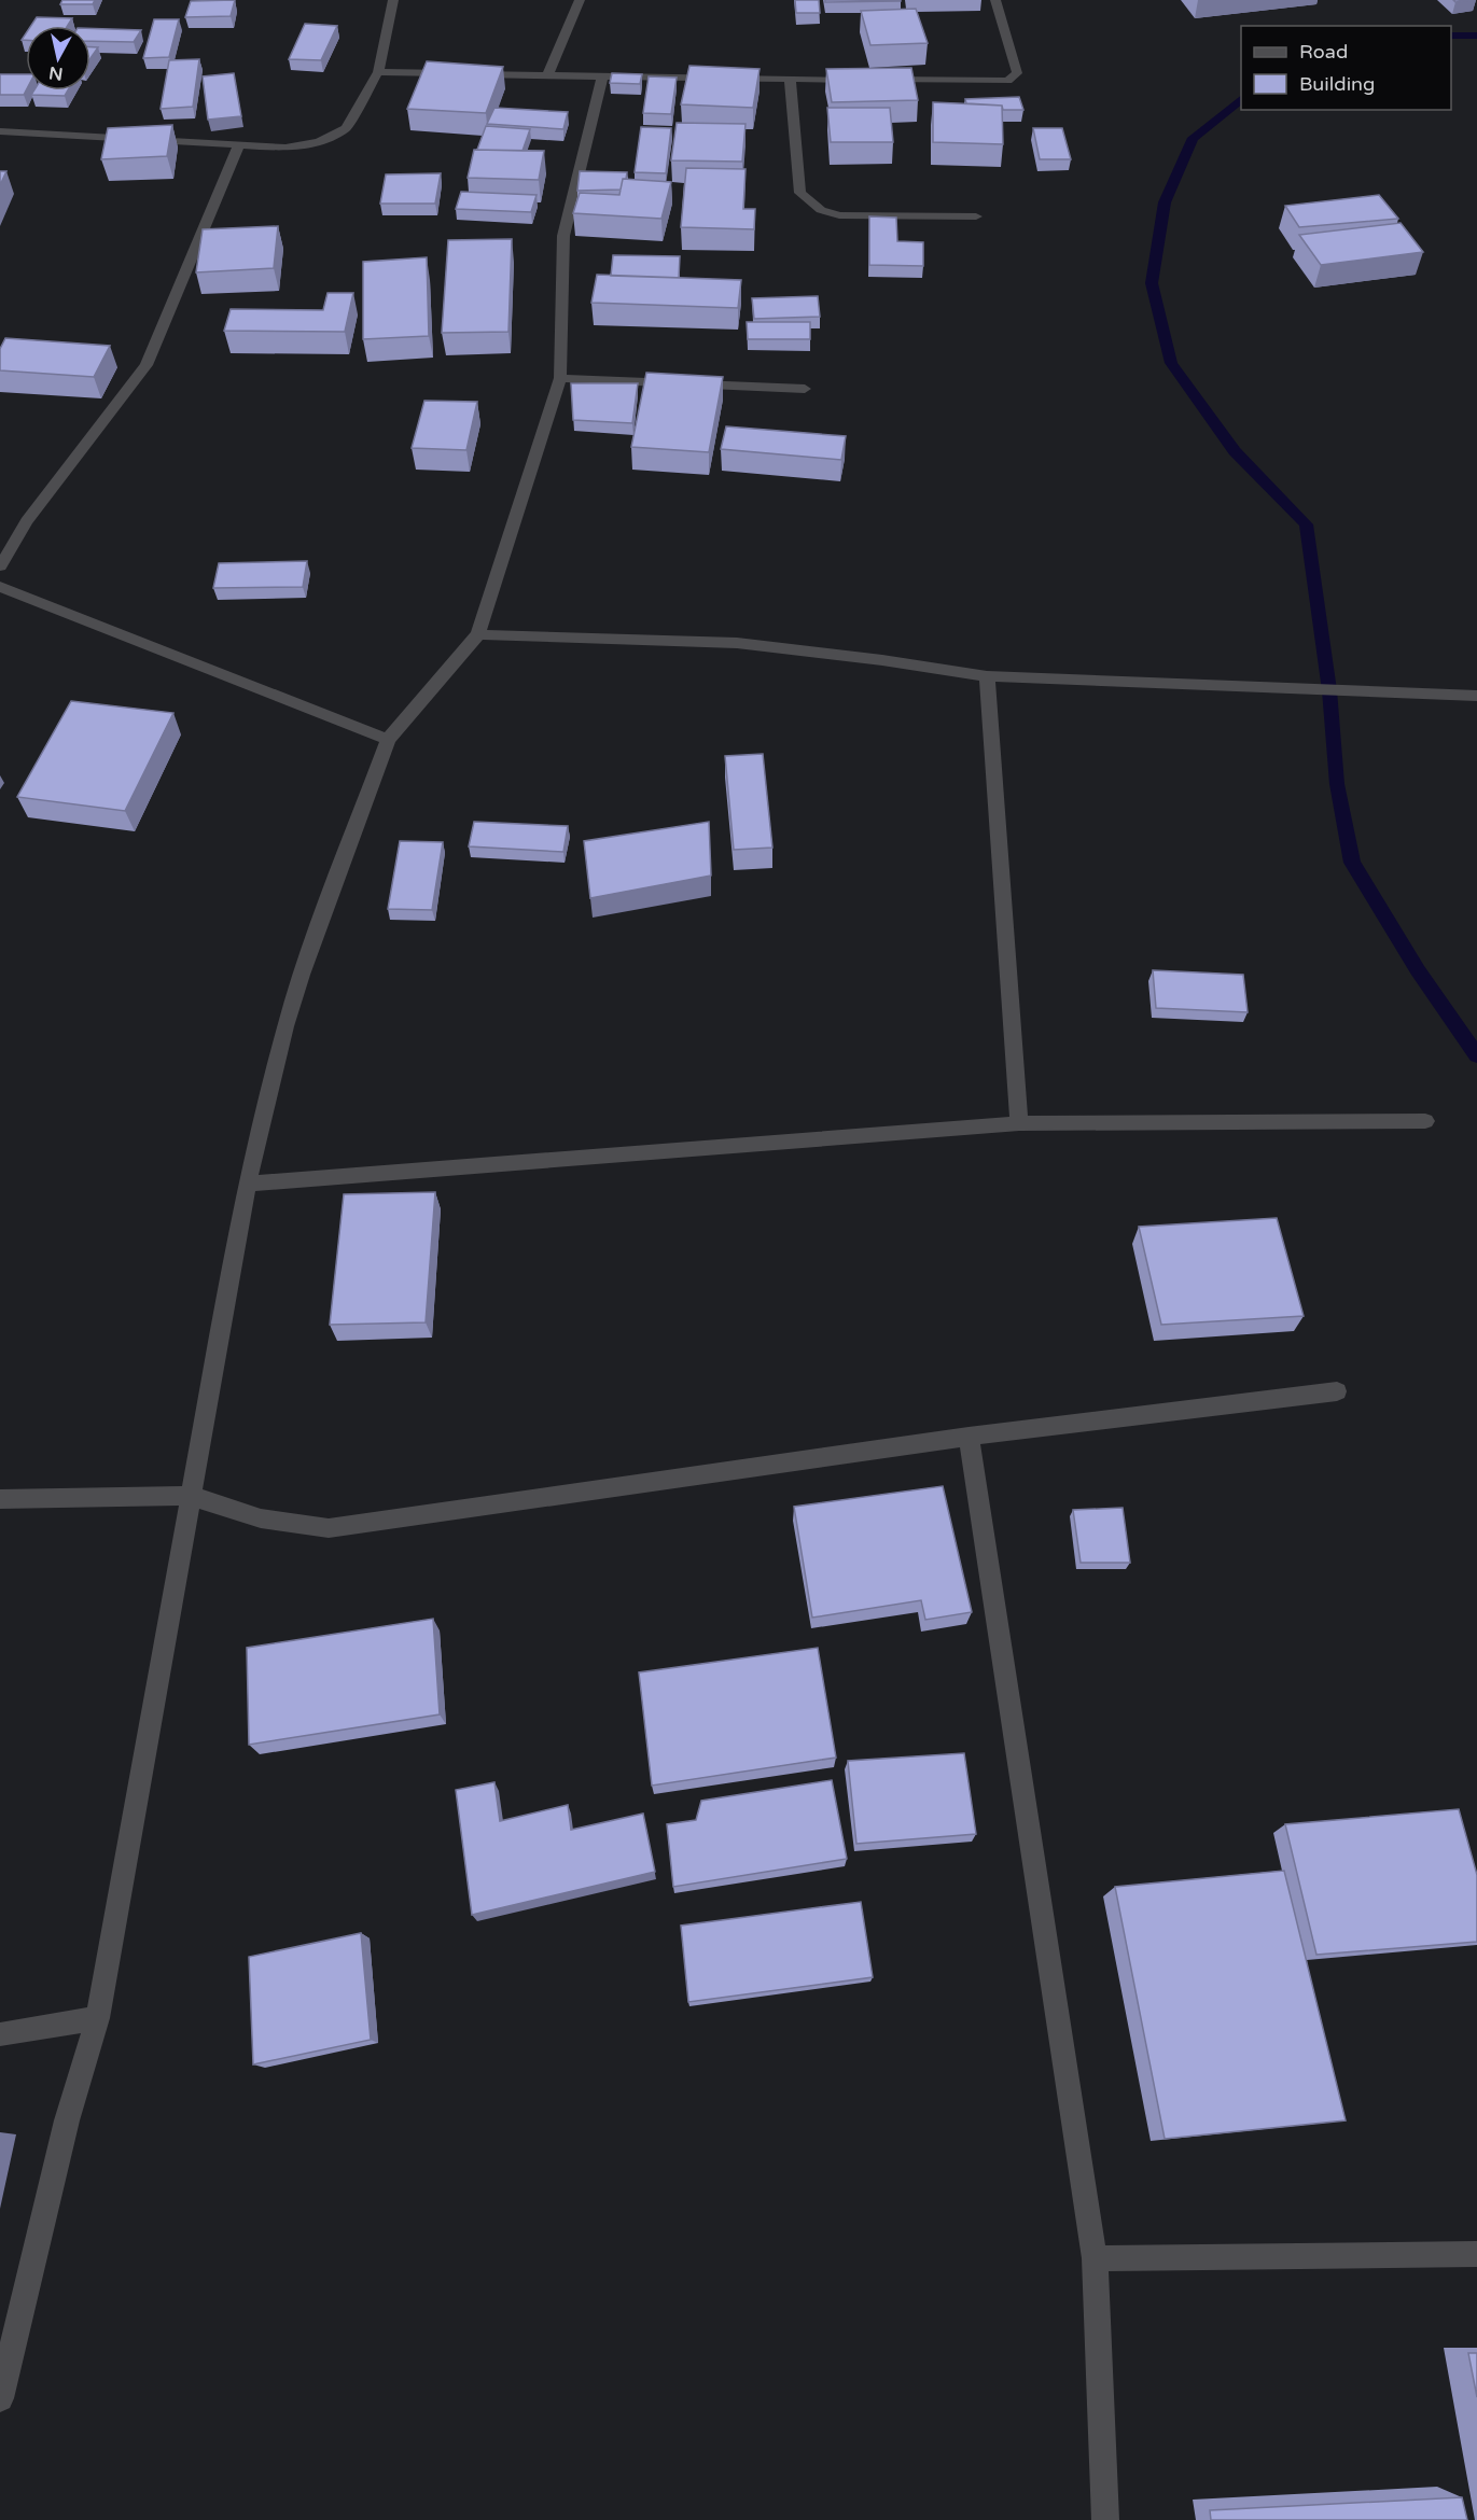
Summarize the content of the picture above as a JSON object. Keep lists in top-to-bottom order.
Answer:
{
  "legend": ["Road", "Building"],
  "north": "bottom"
}
